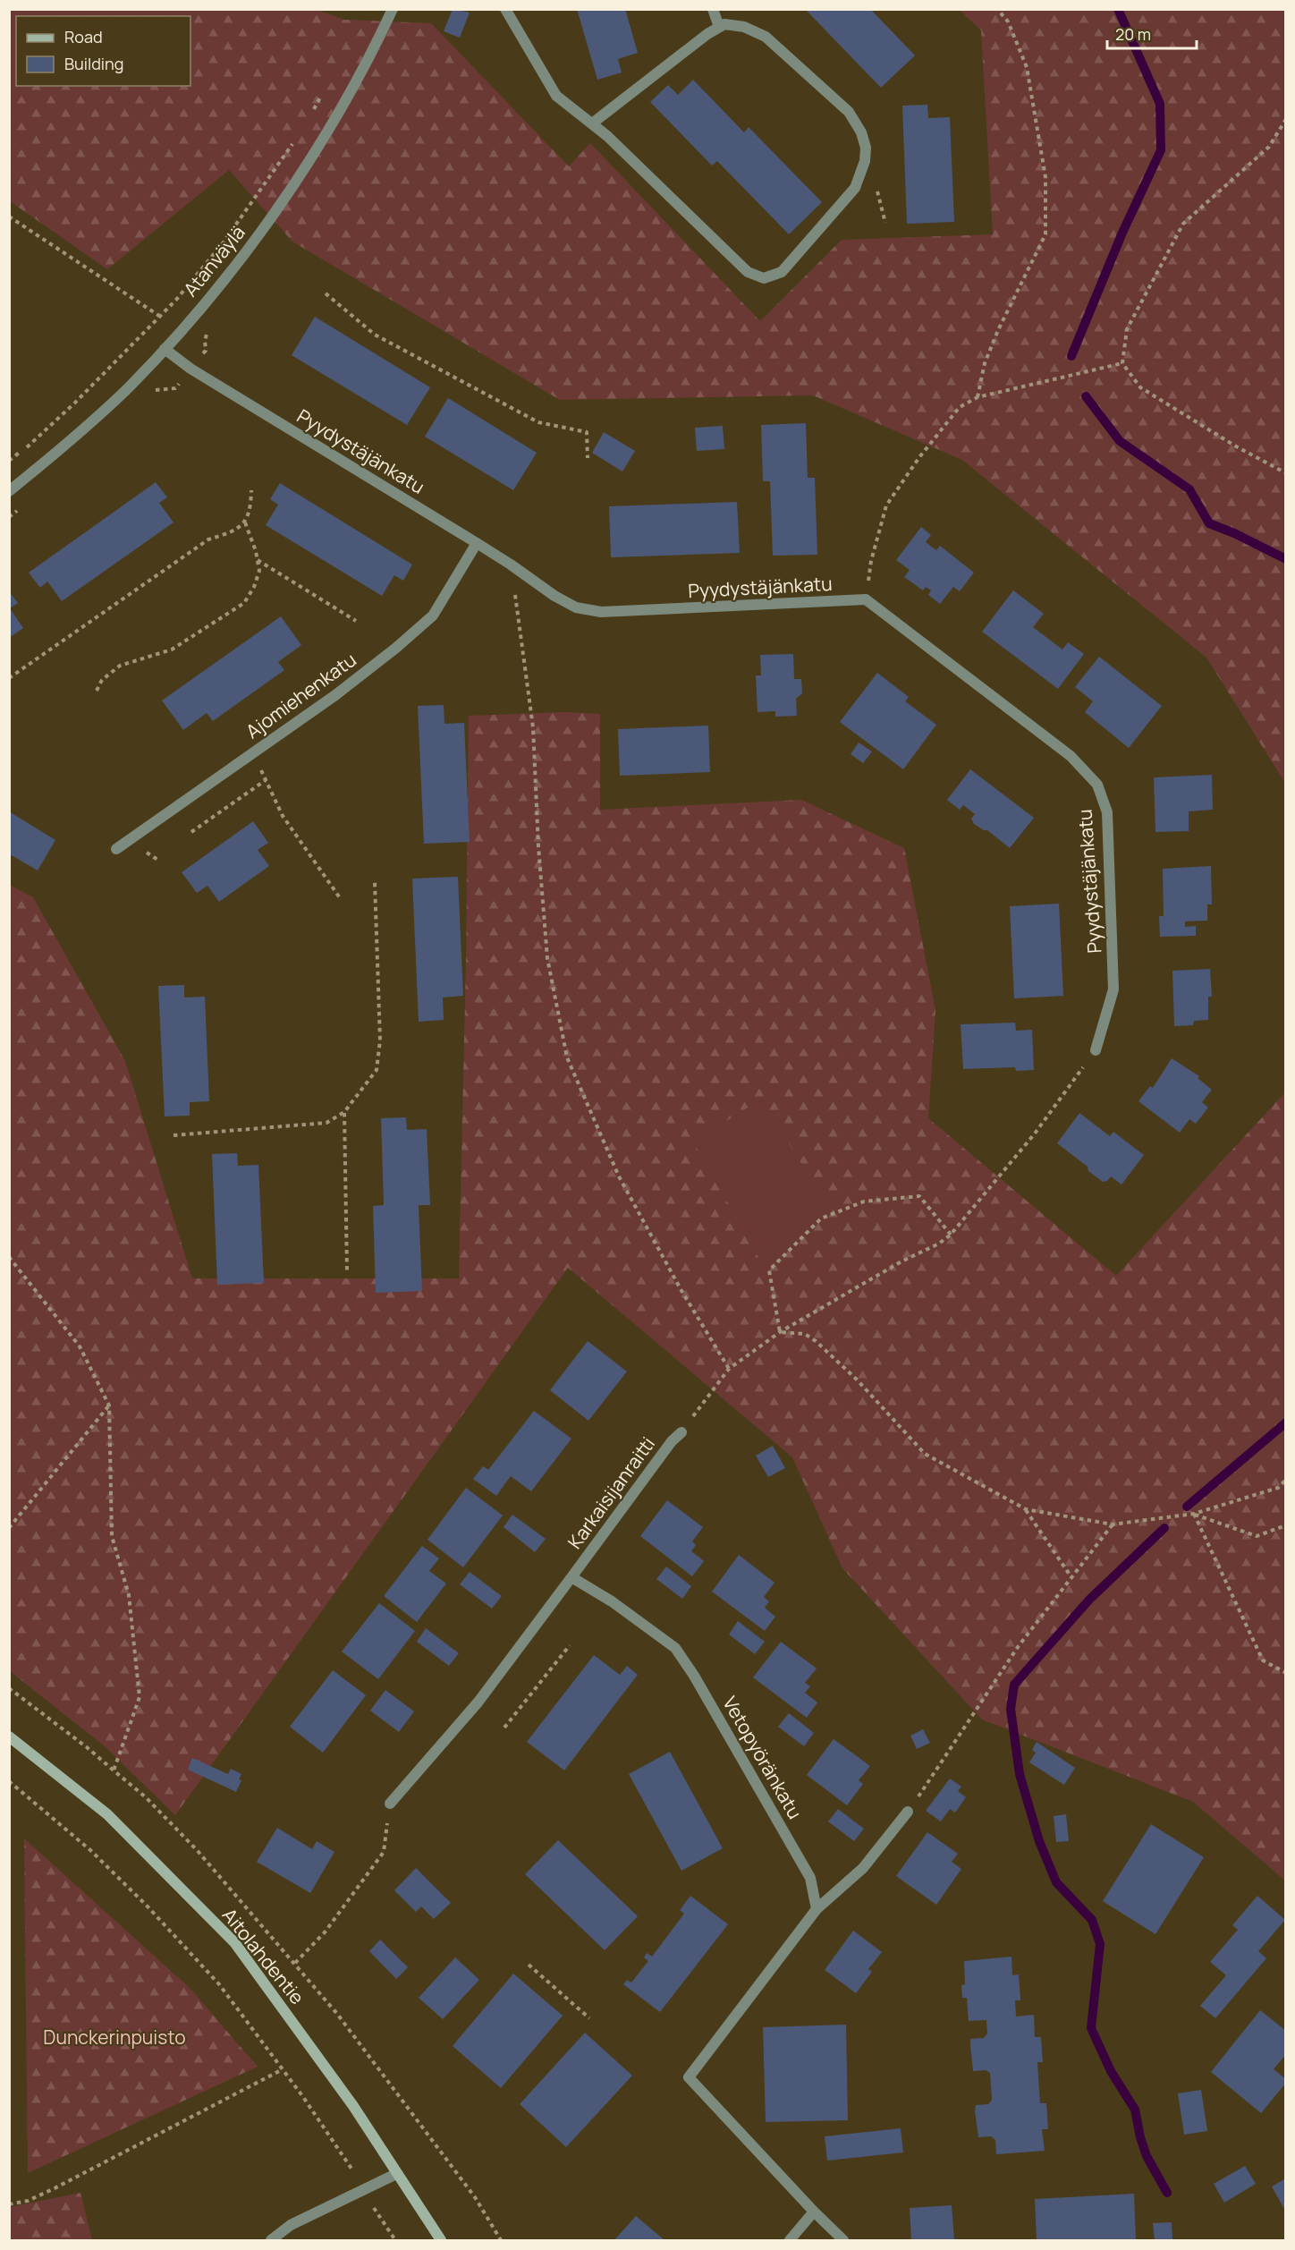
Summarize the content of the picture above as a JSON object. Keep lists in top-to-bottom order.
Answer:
{
  "streets": {
    "main road": ["Aitolahdentie"],
    "street": [
      "Atanväylä",
      "Pyydystäjänkatu",
      "Ajomiehenkatu",
      "Karkaisijanraitti",
      "Vetopyöränkatu"
    ]
  },
  "crossings": [
    ["Atanväylä", "Pyydystäjänkatu"],
    ["Pyydystäjänkatu", "Ajomiehenkatu"],
    ["Karkaisijanraitti", "Vetopyöränkatu"]
  ],
  "parks": ["Dunckerinpuisto"],
  "legend": ["Road", "Building"],
  "scale_bar": "20 m"
}
